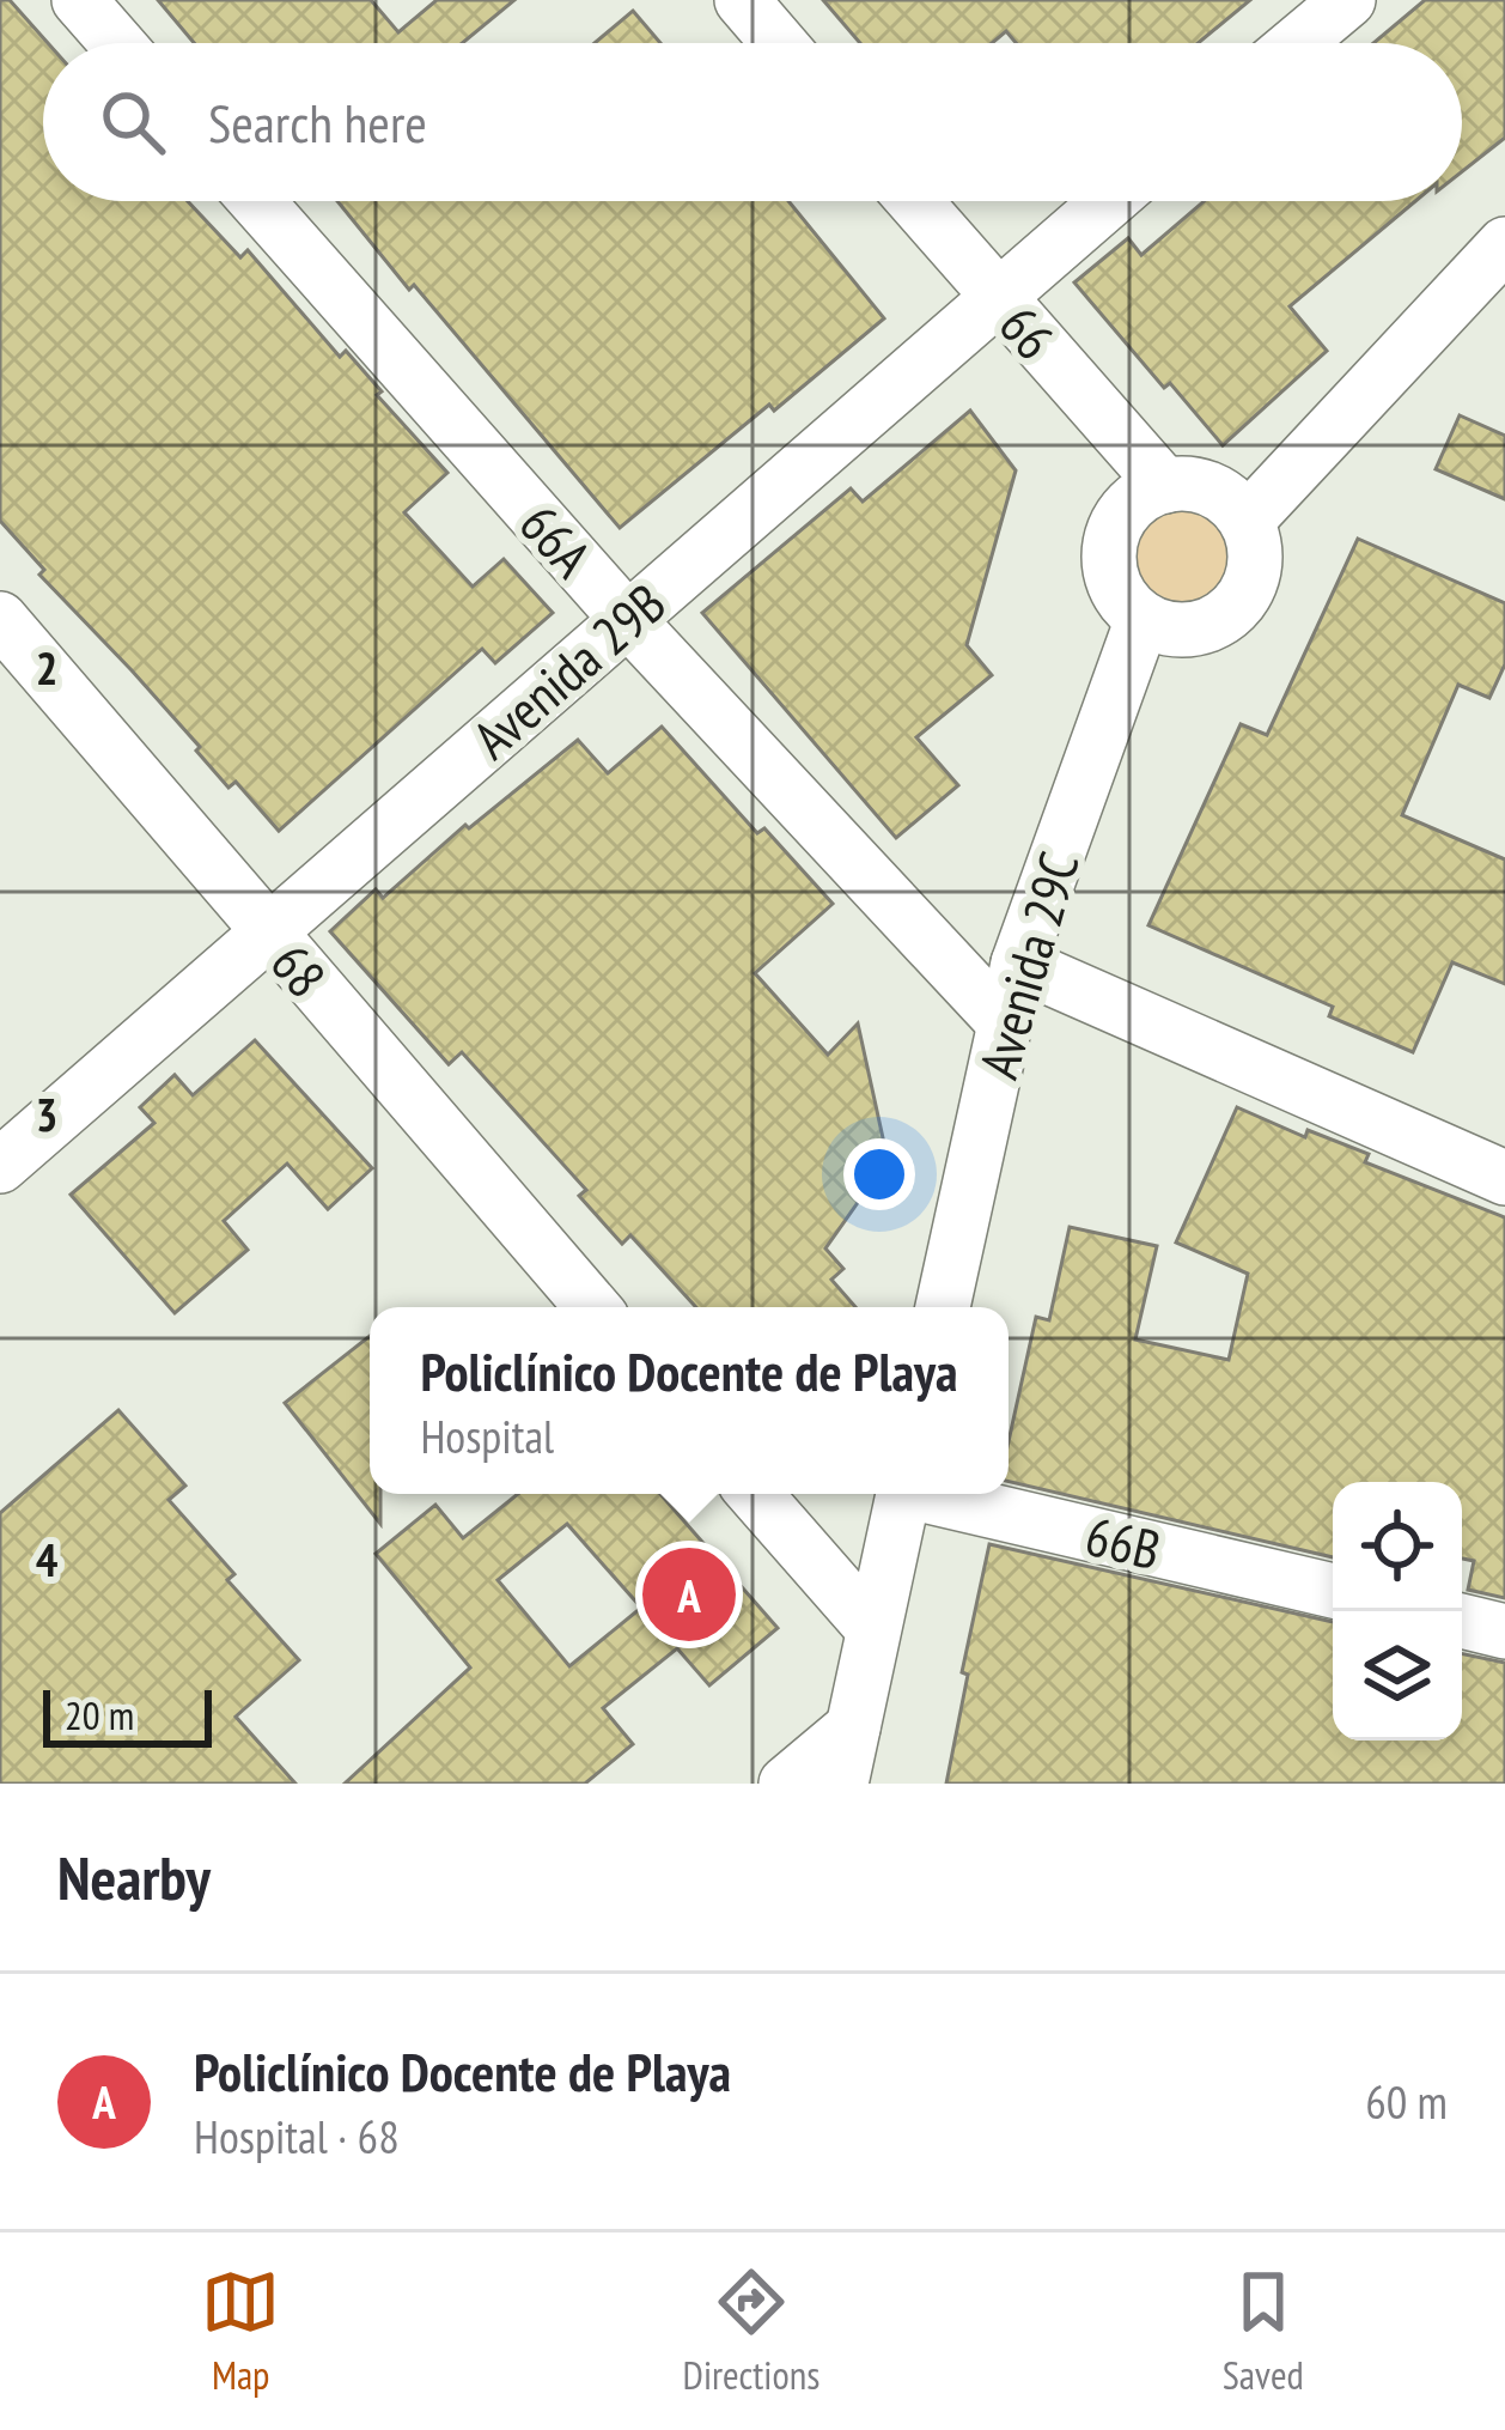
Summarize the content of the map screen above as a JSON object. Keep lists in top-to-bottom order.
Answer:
{
  "streets": {
    "street": [
      "66",
      "66A",
      "Avenida 29B",
      "Avenida 29C",
      "68",
      "66B"
    ]
  },
  "crossings": [
    ["66", "Avenida 29B"],
    ["66", "Avenida 29C"],
    ["66A", "Avenida 29B"],
    ["66A", "Avenida 29C"],
    ["Avenida 29B", "68"]
  ],
  "scale_bar": "20 m",
  "page": {
    "search": "Search here",
    "popup": ["Policlínico Docente de Playa", "Hospital"],
    "pins": "A",
    "scale": "20 m",
    "heading": "Nearby",
    "list": [
      {
        "mark": "A",
        "name": "Policlínico Docente de Playa",
        "note": "Hospital · 68",
        "value": "60 m"
      }
    ],
    "nav": ["Map", "Directions", "Saved"]
  },
  "grid": {
    "rows": ["2", "3", "4"]
  }
}
